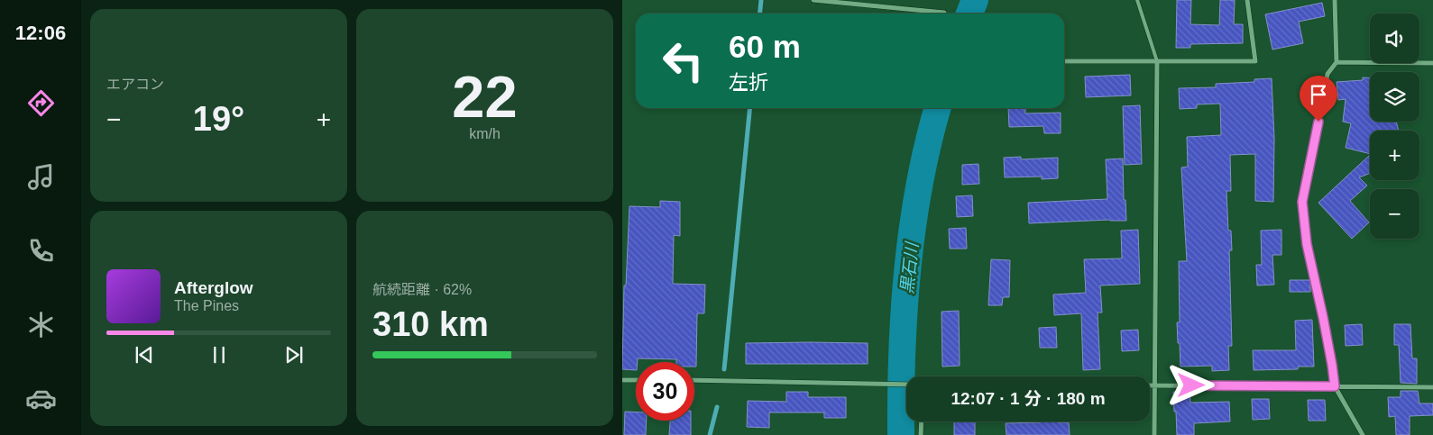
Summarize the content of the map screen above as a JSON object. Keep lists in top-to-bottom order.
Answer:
{
  "water": ["黒石川"],
  "page": {
    "tabs": "12:06",
    "tile": [
      "エアコン",
      ["22", "km/h"],
      ["航続距離 · 62%", "310 km"]
    ],
    "map_buttons": ["+", "−"],
    "turn": ["60 m", "左折"],
    "heat": ["−", "19°", "+"],
    "song": ["Afterglow", "The Pines"],
    "limit": "30",
    "trip": "12:07 · 1 分 · 180 m"
  }
}
